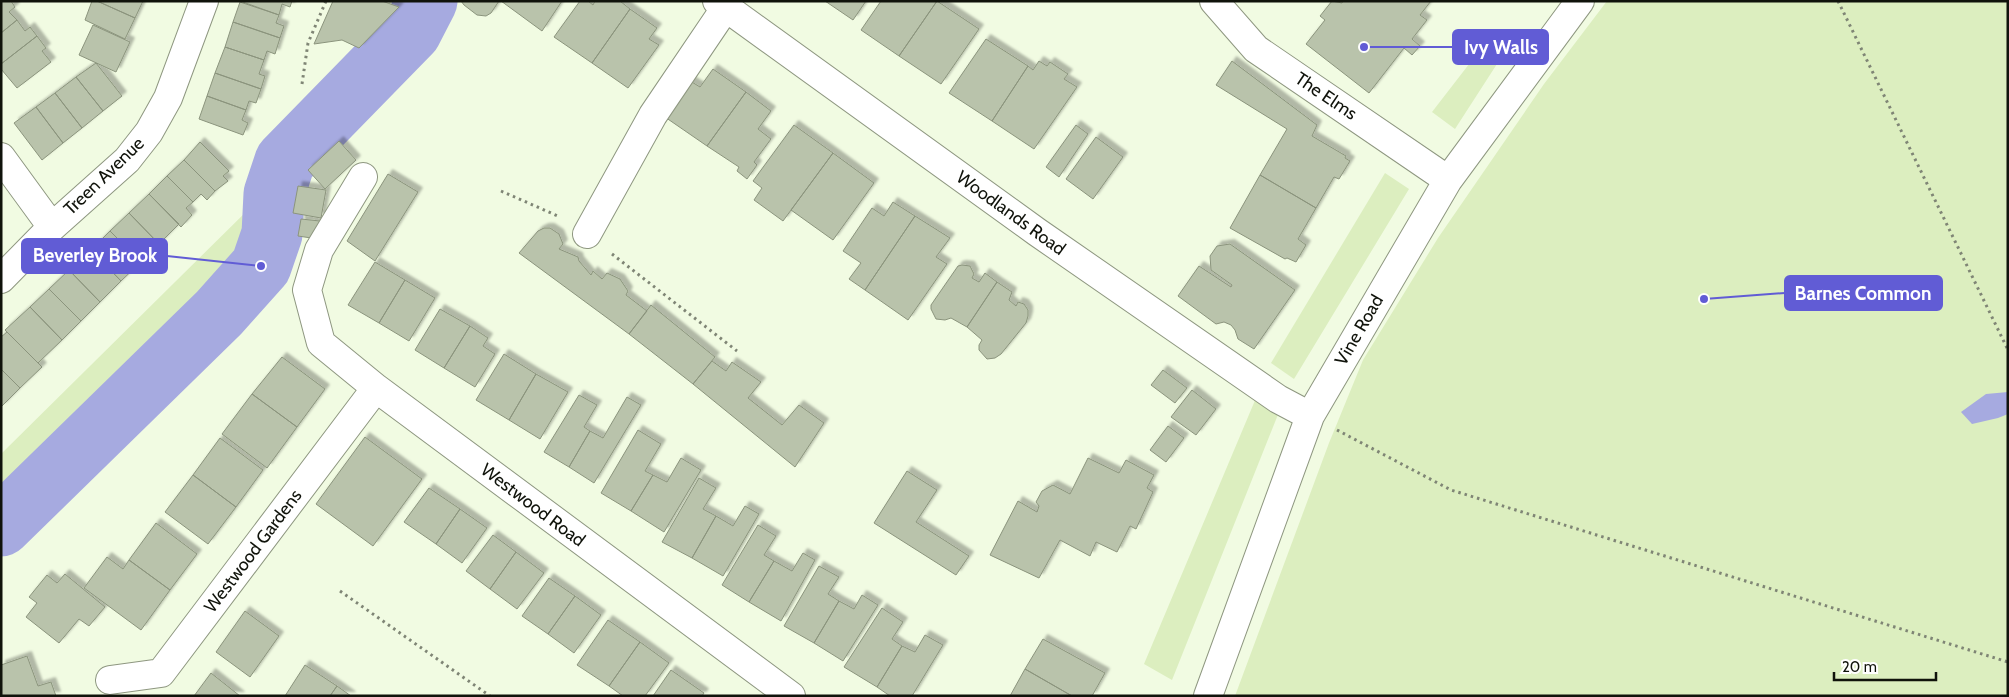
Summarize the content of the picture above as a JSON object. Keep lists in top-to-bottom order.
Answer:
{
  "streets": {
    "street": [
      "The Elms",
      "Treen Avenue",
      "Woodlands Road",
      "Vine Road",
      "Westwood Road",
      "Westwood Gardens"
    ]
  },
  "crossings": [
    ["The Elms", "Vine Road"],
    ["Woodlands Road", "Vine Road"],
    ["Westwood Road", "Westwood Gardens"]
  ],
  "places": ["Ivy Walls", "Beverley Brook", "Barnes Common"],
  "scale_bar": "20 m"
}
